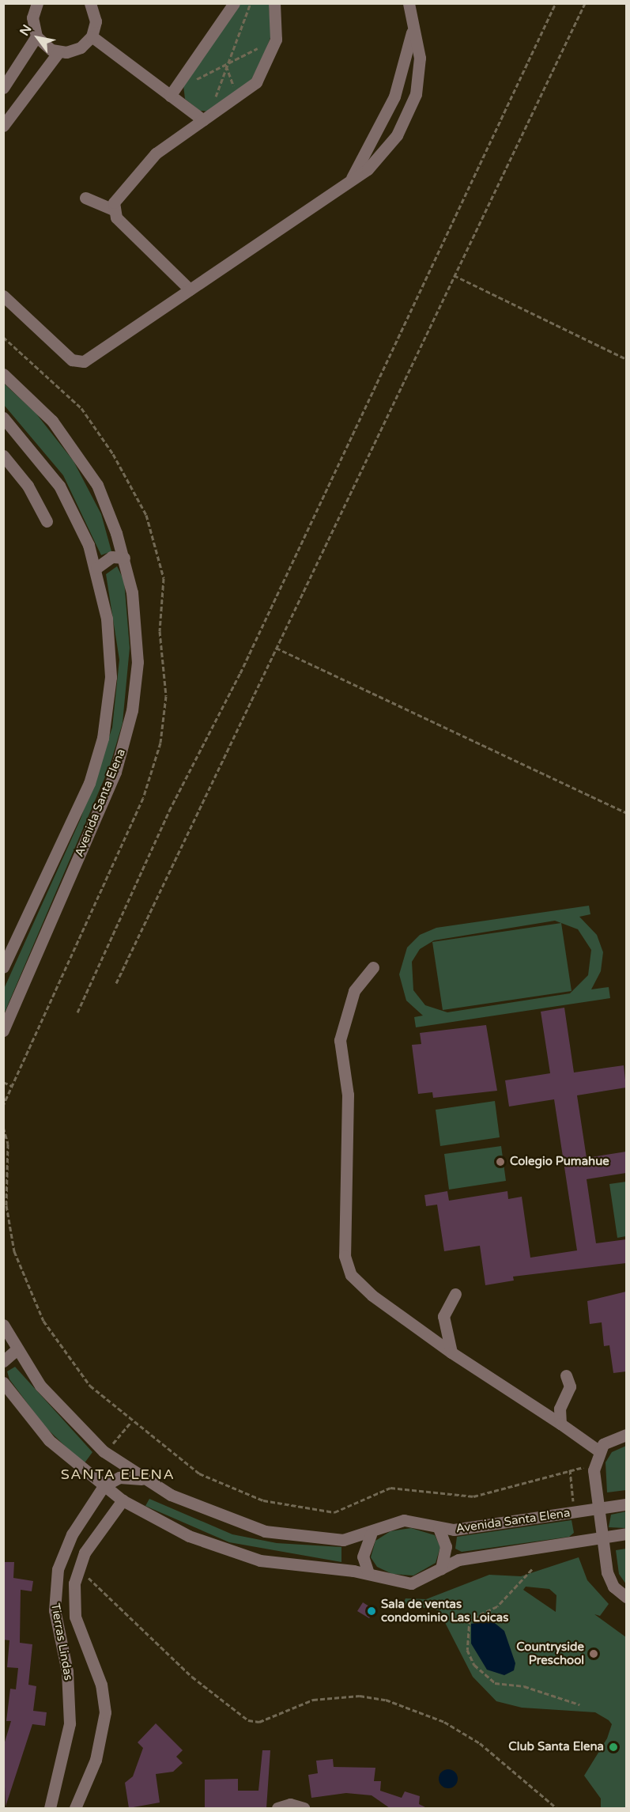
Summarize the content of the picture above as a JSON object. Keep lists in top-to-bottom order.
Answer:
{
  "streets": {
    "street": ["Avenida Santa Elena", "Tierras Lindas"]
  },
  "districts": ["SANTA ELENA"],
  "places": [
    "Colegio Pumahue",
    "Sala de ventas condominio Las Loicas",
    "Countryside Preschool",
    "Club Santa Elena"
  ],
  "north": "top left"
}
